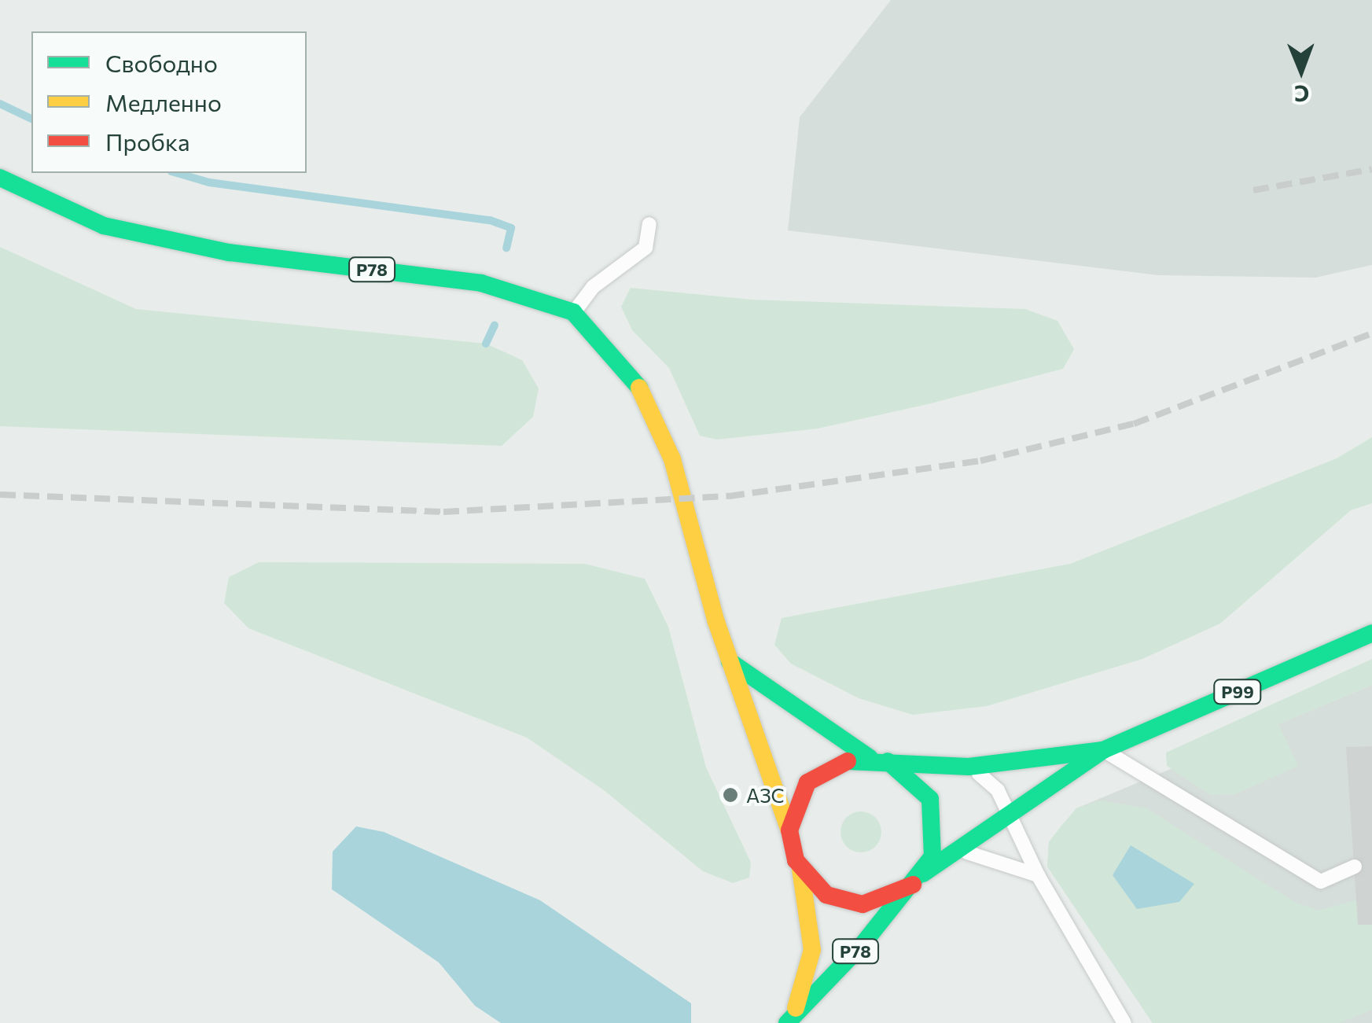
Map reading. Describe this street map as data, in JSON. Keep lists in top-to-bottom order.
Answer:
{
  "streets": {
    "main road": ["Р78", "Р99"]
  },
  "crossings": [
    ["Р78", "Р99"]
  ],
  "places": ["АЗС"],
  "legend": ["Свободно", "Медленно", "Пробка"],
  "north": "bottom"
}
